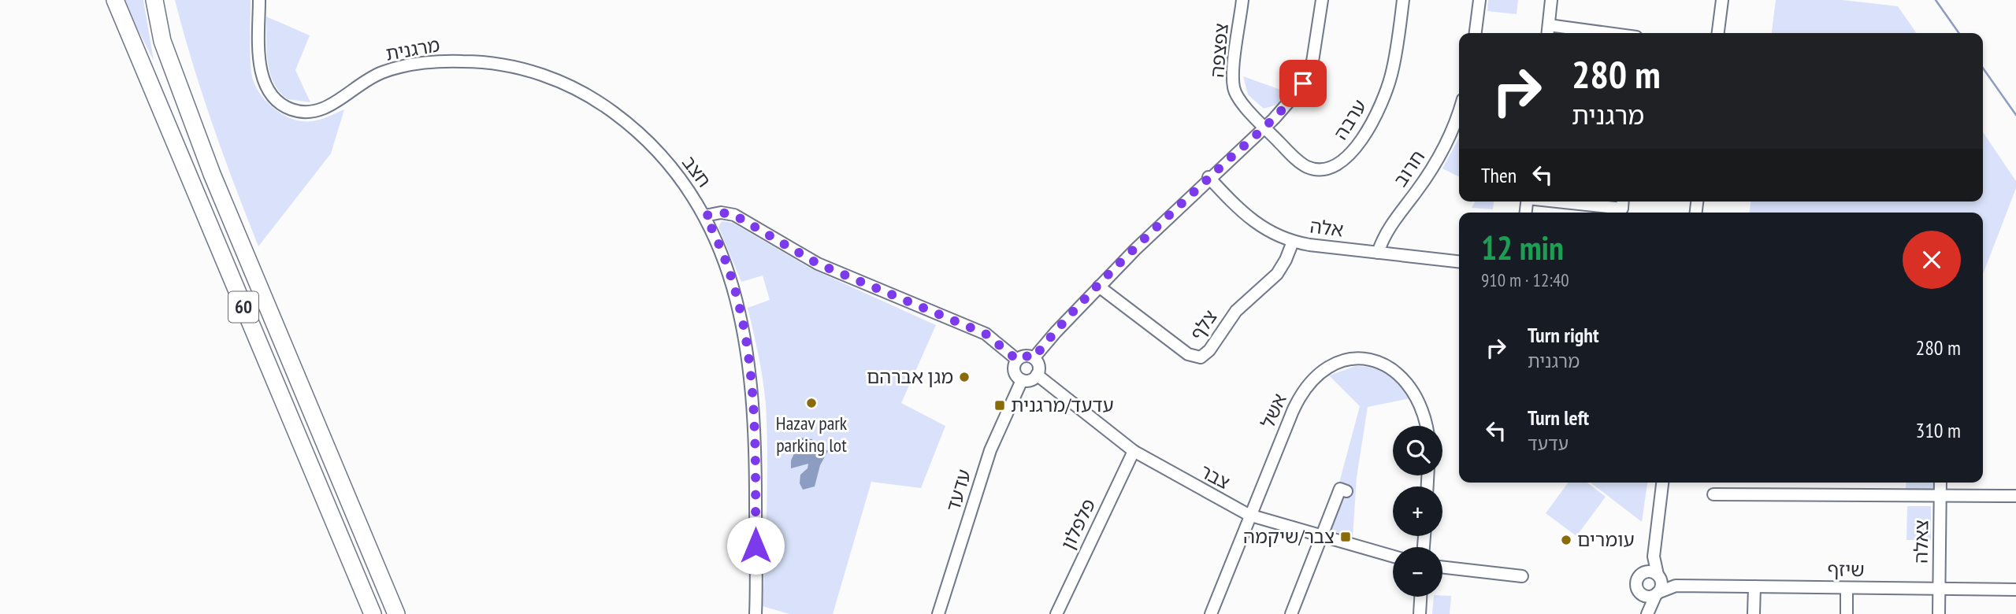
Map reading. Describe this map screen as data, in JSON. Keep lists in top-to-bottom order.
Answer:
{
  "streets": {
    "highway": ["60"],
    "street": [
      "מרגנית",
      "צפצפה",
      "ערבה",
      "חרוב",
      "חצב",
      "אלה",
      "צלף",
      "אשל",
      "צבר",
      "עדעד",
      "פלפלון",
      "צאלה",
      "שיזף"
    ]
  },
  "crossings": [
    ["מרגנית", "חצב"],
    ["צפצפה", "ערבה"],
    ["חרוב", "אלה"],
    ["אלה", "צלף"],
    ["אשל", "צבר"],
    ["צבר", "עדעד"],
    ["צבר", "פלפלון"],
    ["צאלה", "שיזף"]
  ],
  "places": {
    "other": ["מגן אברהם", "Hazav park parking lot", "עומרים"],
    "transit": ["עדעד/מרגנית", "צבר/שיקמה"]
  },
  "page": {
    "turn": ["280 m", "מרגנית"],
    "then": "Then",
    "heading": ["12 min", "910 m · 12:40"],
    "list": [
      {
        "name": "Turn right",
        "note": "מרגנית",
        "value": "280 m"
      },
      {
        "name": "Turn left",
        "note": "עדעד",
        "value": "310 m"
      }
    ],
    "map_buttons": ["+", "−"]
  }
}
